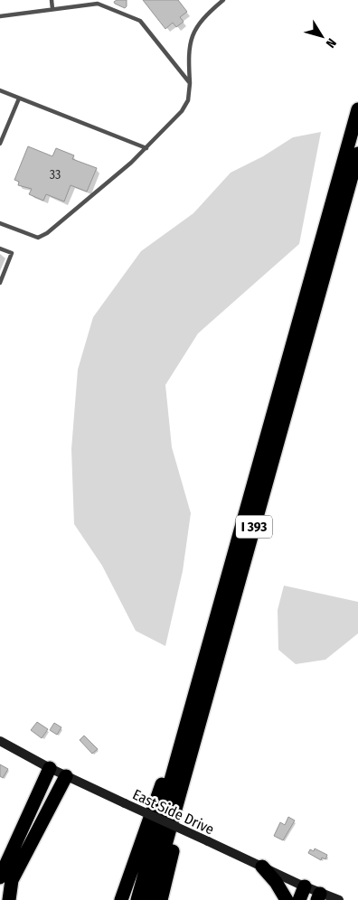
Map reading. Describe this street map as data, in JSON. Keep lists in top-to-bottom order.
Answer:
{
  "streets": {
    "highway": ["I 393"],
    "main road": ["East Side Drive"]
  },
  "house_numbers": ["33"],
  "north": "bottom right"
}
